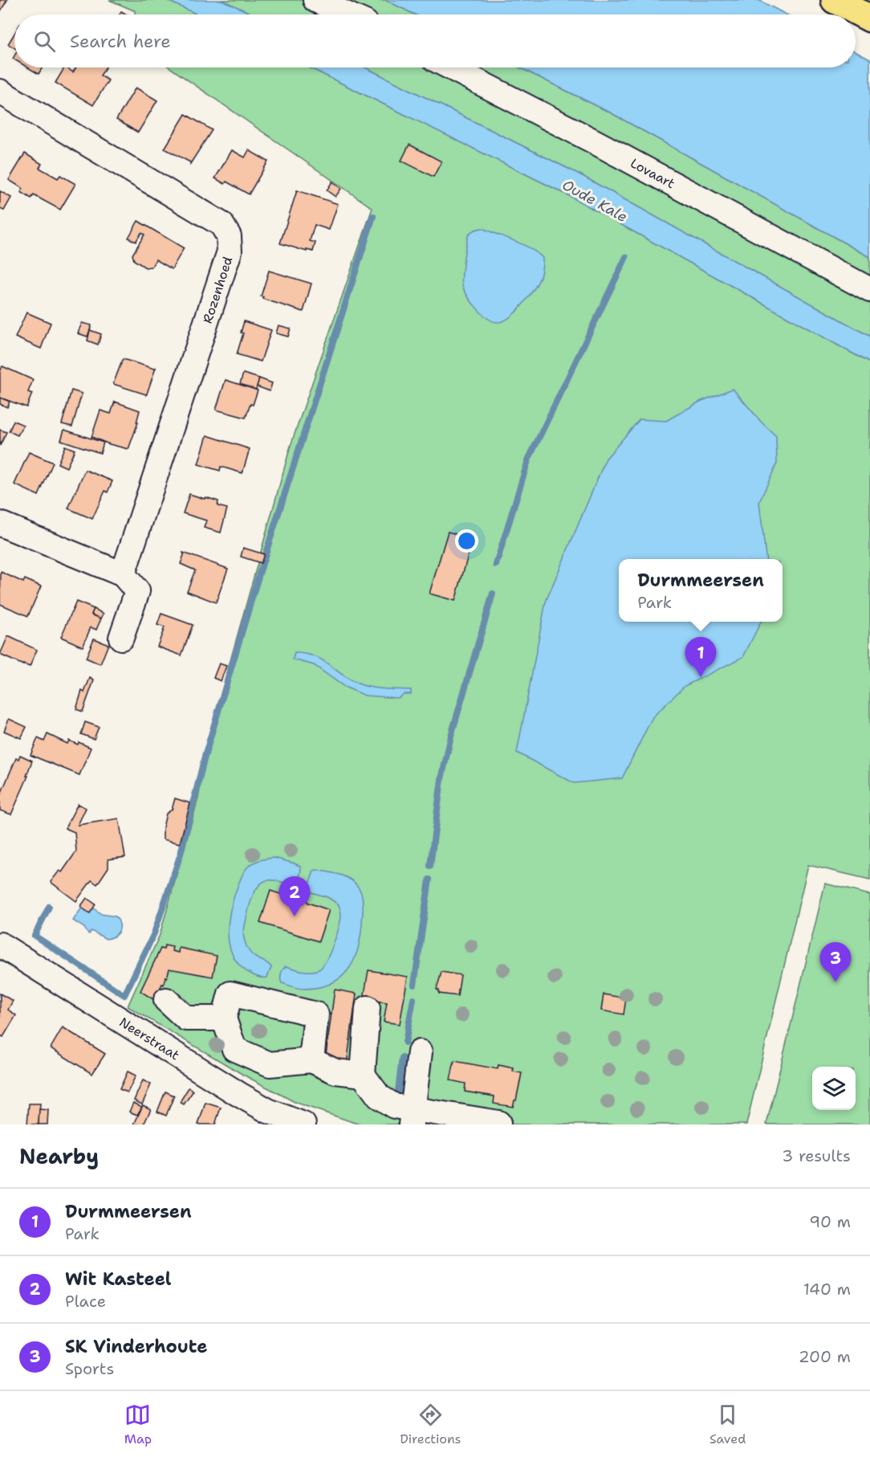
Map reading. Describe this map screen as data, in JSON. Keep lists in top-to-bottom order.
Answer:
{
  "streets": {
    "street": ["Lovaart", "Rozenhoed", "Neerstraat"]
  },
  "water": ["Oude Kale"],
  "page": {
    "search": "Search here",
    "popup": ["Durmmeersen", "Park"],
    "pins": ["1", "2", "3"],
    "heading": ["Nearby", "3 results"],
    "list": [
      {
        "mark": "1",
        "name": "Durmmeersen",
        "note": "Park",
        "value": "90 m"
      },
      {
        "mark": "2",
        "name": "Wit Kasteel",
        "note": "Place",
        "value": "140 m"
      },
      {
        "mark": "3",
        "name": "SK Vinderhoute",
        "note": "Sports",
        "value": "200 m"
      }
    ],
    "nav": ["Map", "Directions", "Saved"]
  }
}
